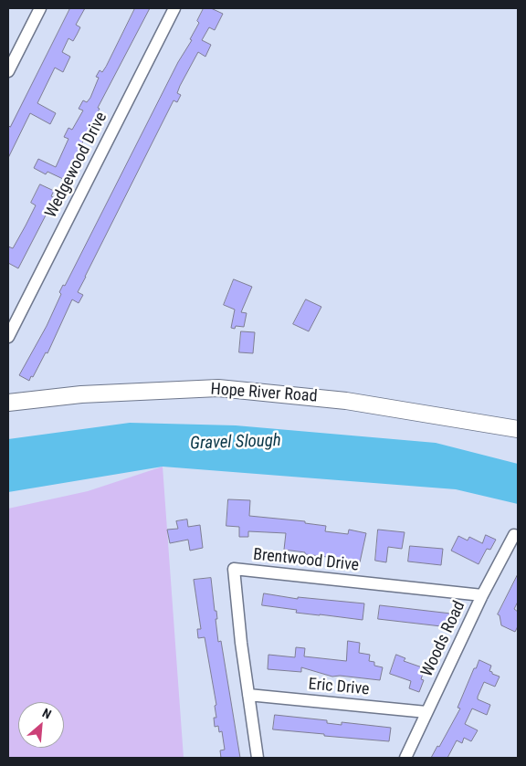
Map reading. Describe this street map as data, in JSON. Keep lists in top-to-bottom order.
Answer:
{
  "streets": {
    "street": [
      "Wedgewood Drive",
      "Hope River Road",
      "Brentwood Drive",
      "Woods Road",
      "Eric Drive"
    ]
  },
  "crossings": [
    ["Brentwood Drive", "Woods Road"],
    ["Brentwood Drive", "Eric Drive"],
    ["Woods Road", "Eric Drive"]
  ],
  "water": ["Gravel Slough"],
  "north": "top right"
}
